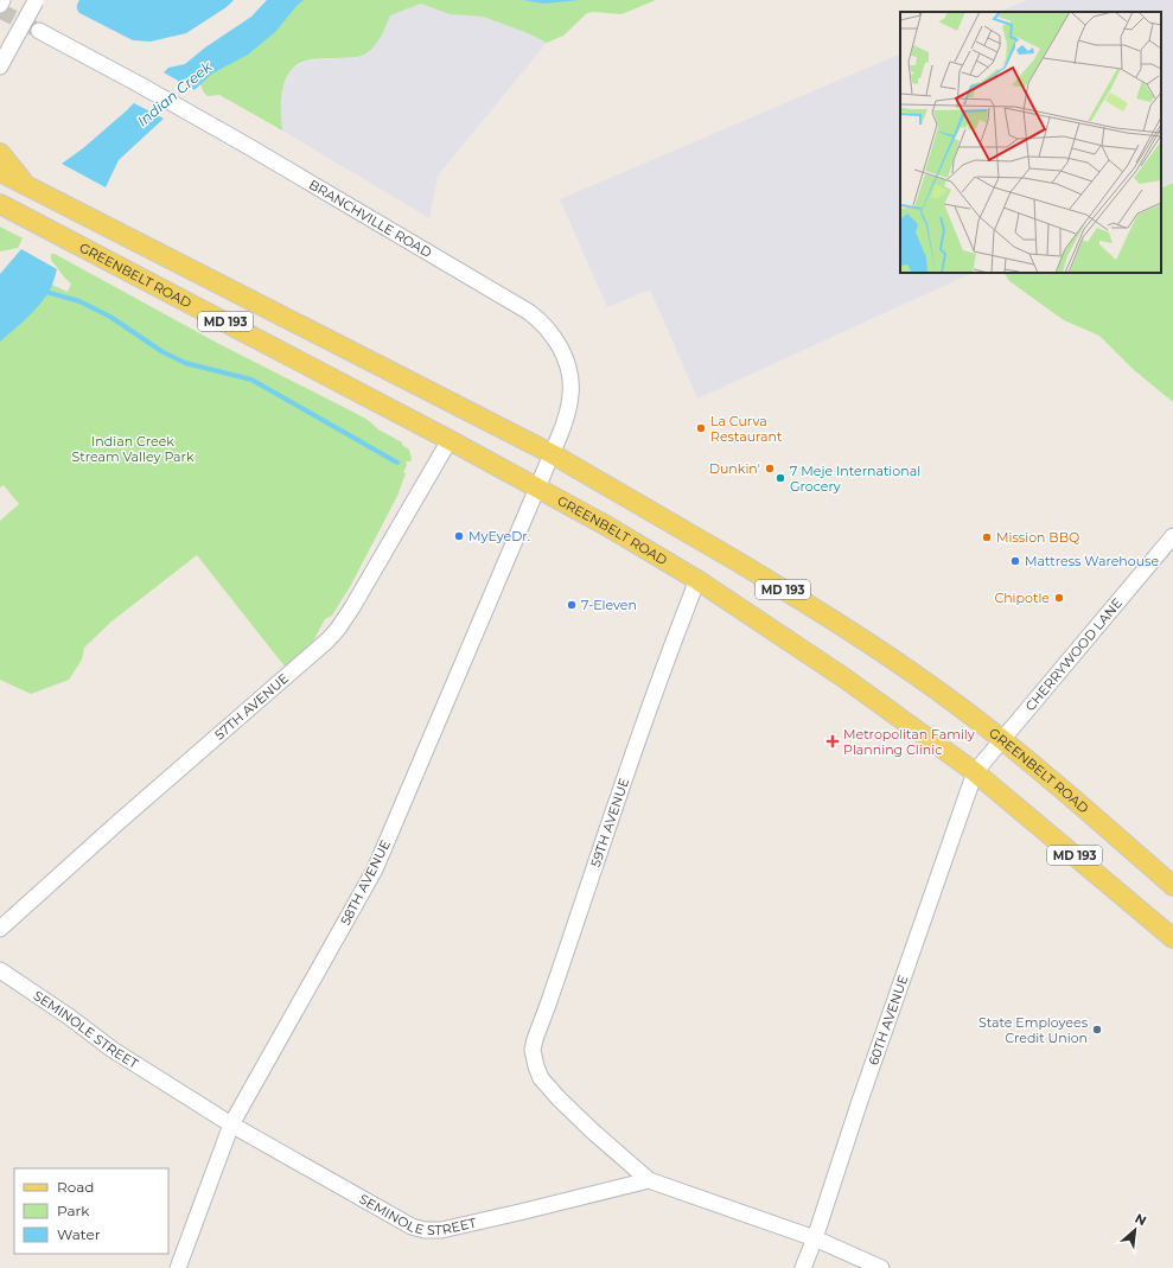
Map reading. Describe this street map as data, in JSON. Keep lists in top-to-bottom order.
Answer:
{
  "streets": {
    "main road": ["GREENBELT ROAD", "MD 193"],
    "street": [
      "BRANCHVILLE ROAD",
      "CHERRYWOOD LANE",
      "57TH AVENUE",
      "59TH AVENUE",
      "58TH AVENUE",
      "60TH AVENUE",
      "SEMINOLE STREET"
    ]
  },
  "crossings": [
    ["BRANCHVILLE ROAD", "GREENBELT ROAD"],
    ["BRANCHVILLE ROAD", "58TH AVENUE"],
    ["GREENBELT ROAD", "CHERRYWOOD LANE"],
    ["GREENBELT ROAD", "57TH AVENUE"],
    ["GREENBELT ROAD", "59TH AVENUE"],
    ["GREENBELT ROAD", "58TH AVENUE"],
    ["GREENBELT ROAD", "60TH AVENUE"],
    ["CHERRYWOOD LANE", "60TH AVENUE"],
    ["59TH AVENUE", "SEMINOLE STREET"],
    ["58TH AVENUE", "SEMINOLE STREET"]
  ],
  "water": ["Indian Creek"],
  "parks": ["Indian Creek Stream Valley Park"],
  "places": {
    "other": [
      "La Curva Restaurant",
      "Dunkin'",
      "7 Meje International Grocery",
      "MyEyeDr.",
      "Mission BBQ",
      "Mattress Warehouse",
      "Chipotle",
      "7-Eleven",
      "State Employees Credit Union"
    ],
    "health": ["Metropolitan Family Planning Clinic"]
  },
  "legend": ["Road", "Park", "Water"],
  "north": "top right"
}
